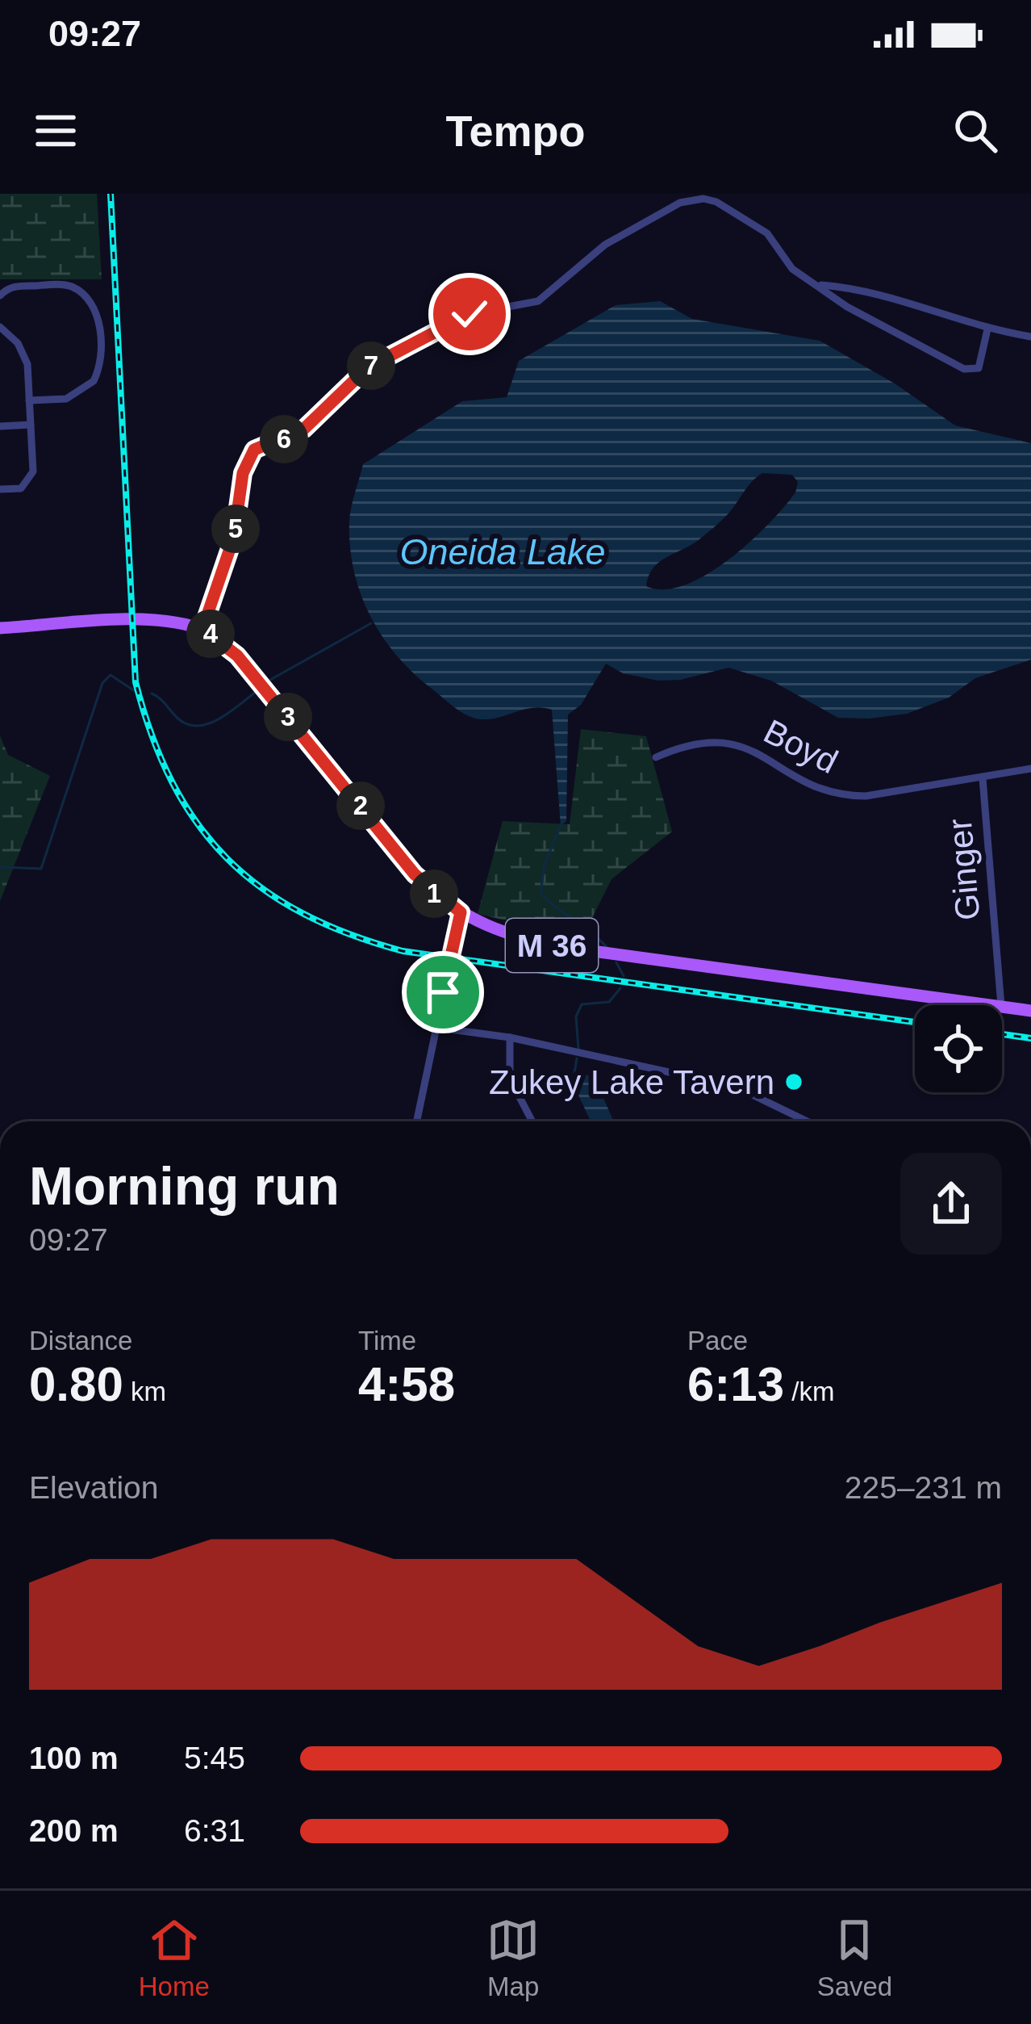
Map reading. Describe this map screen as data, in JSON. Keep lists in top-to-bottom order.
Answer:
{
  "streets": {
    "main road": ["M 36"],
    "street": ["Boyd", "Ginger"]
  },
  "crossings": [
    ["Boyd", "Ginger"]
  ],
  "water": ["Oneida Lake"],
  "places": ["Zukey Lake Tavern"],
  "page": {
    "status": "09:27",
    "header": "Tempo",
    "pins": [
      "7",
      "6",
      "5",
      "4",
      "3",
      "2",
      "1"
    ],
    "heading": ["Morning run", "09:27"],
    "stats": [
      ["Distance", "0.80 km"],
      ["Time", "4:58"],
      ["Pace", "6:13 /km"]
    ],
    "chart": ["Elevation", "225–231 m"],
    "list": [
      {
        "name": "100 m",
        "note": "5:45"
      },
      {
        "name": "200 m",
        "note": "6:31"
      }
    ],
    "tabs": ["Home", "Map", "Saved"]
  }
}
